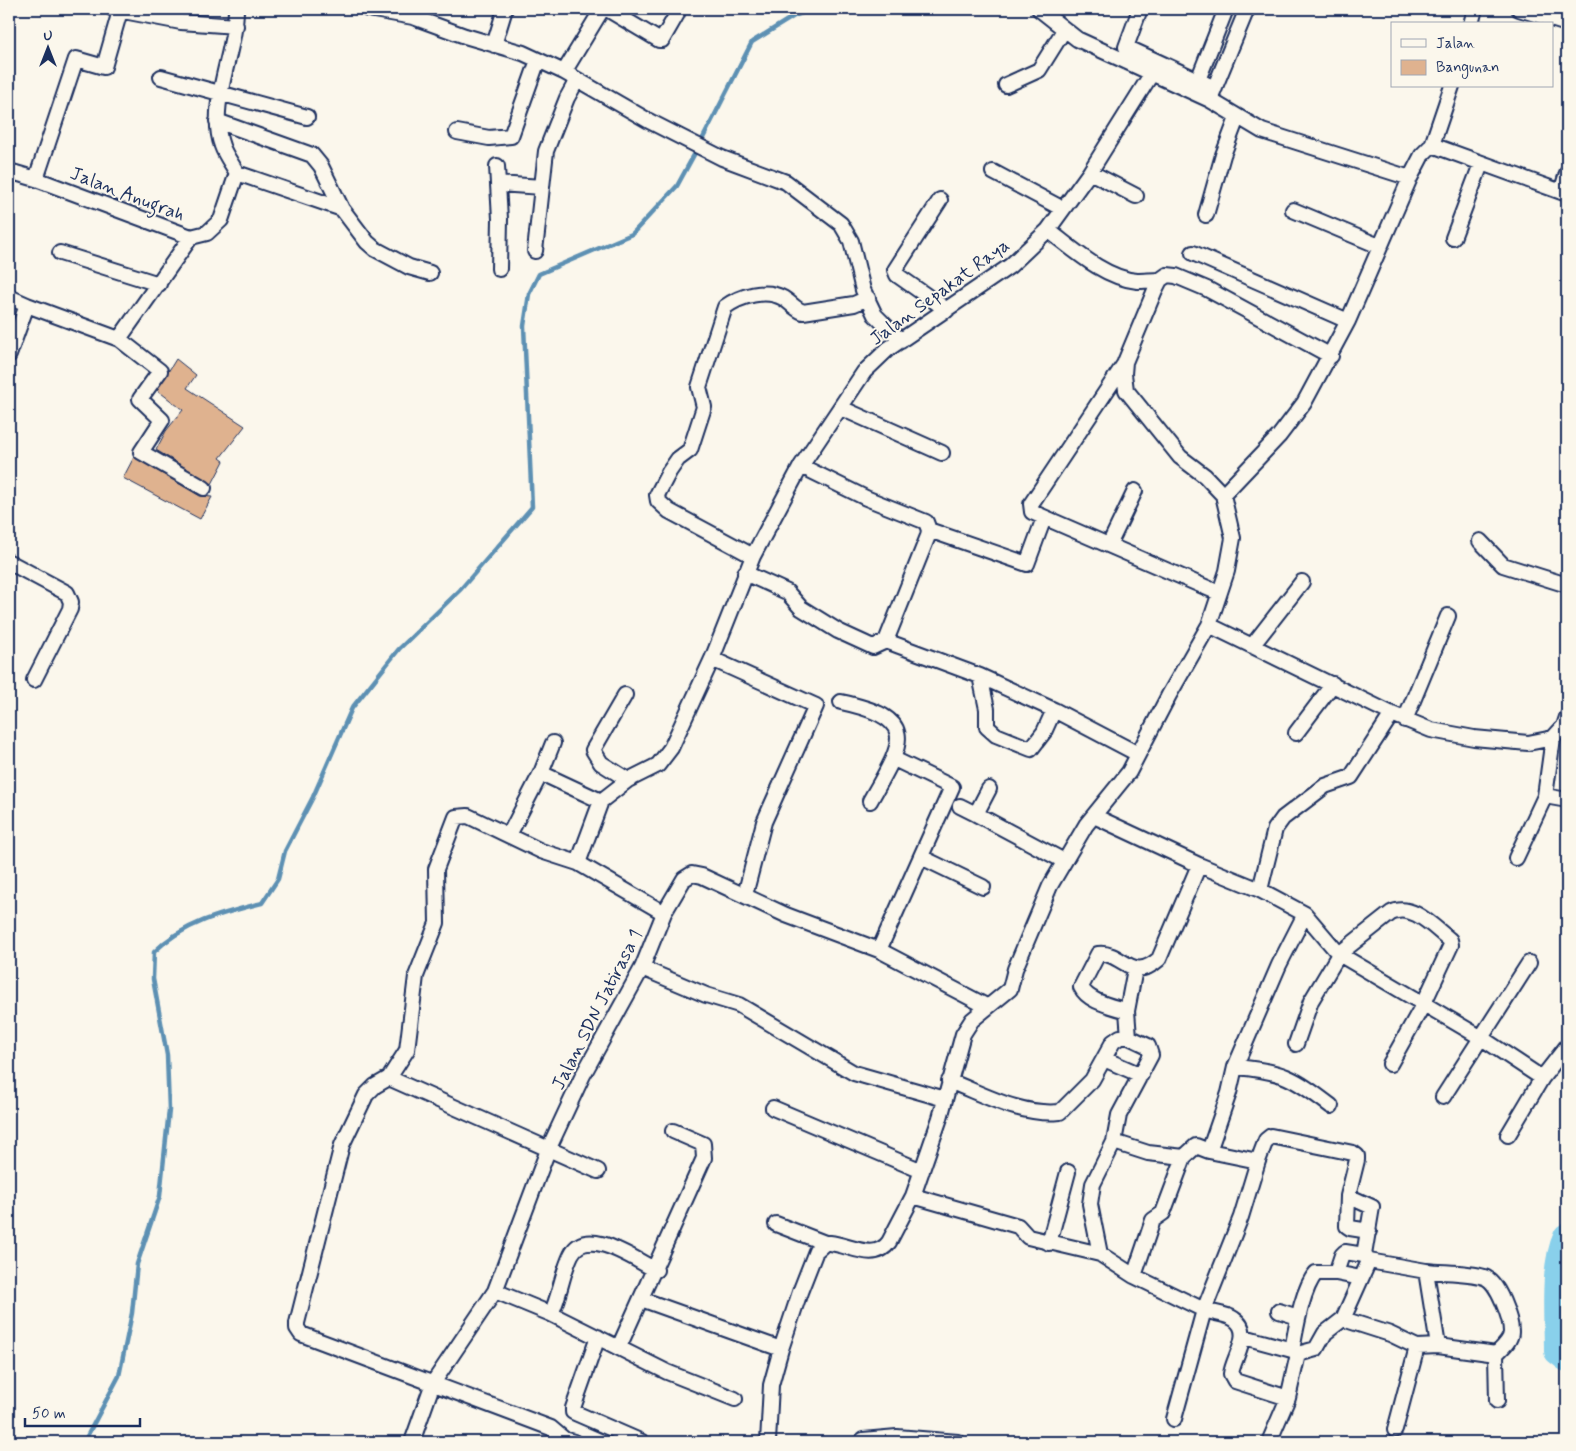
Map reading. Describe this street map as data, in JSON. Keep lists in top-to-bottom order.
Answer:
{
  "streets": {
    "street": ["Jalan Anugrah", "Jalan Sepakat Raya", "Jalan SDN Jatirasa 1"]
  },
  "legend": ["Jalan", "Bangunan"],
  "scale_bar": "50 m",
  "north": "top"
}
